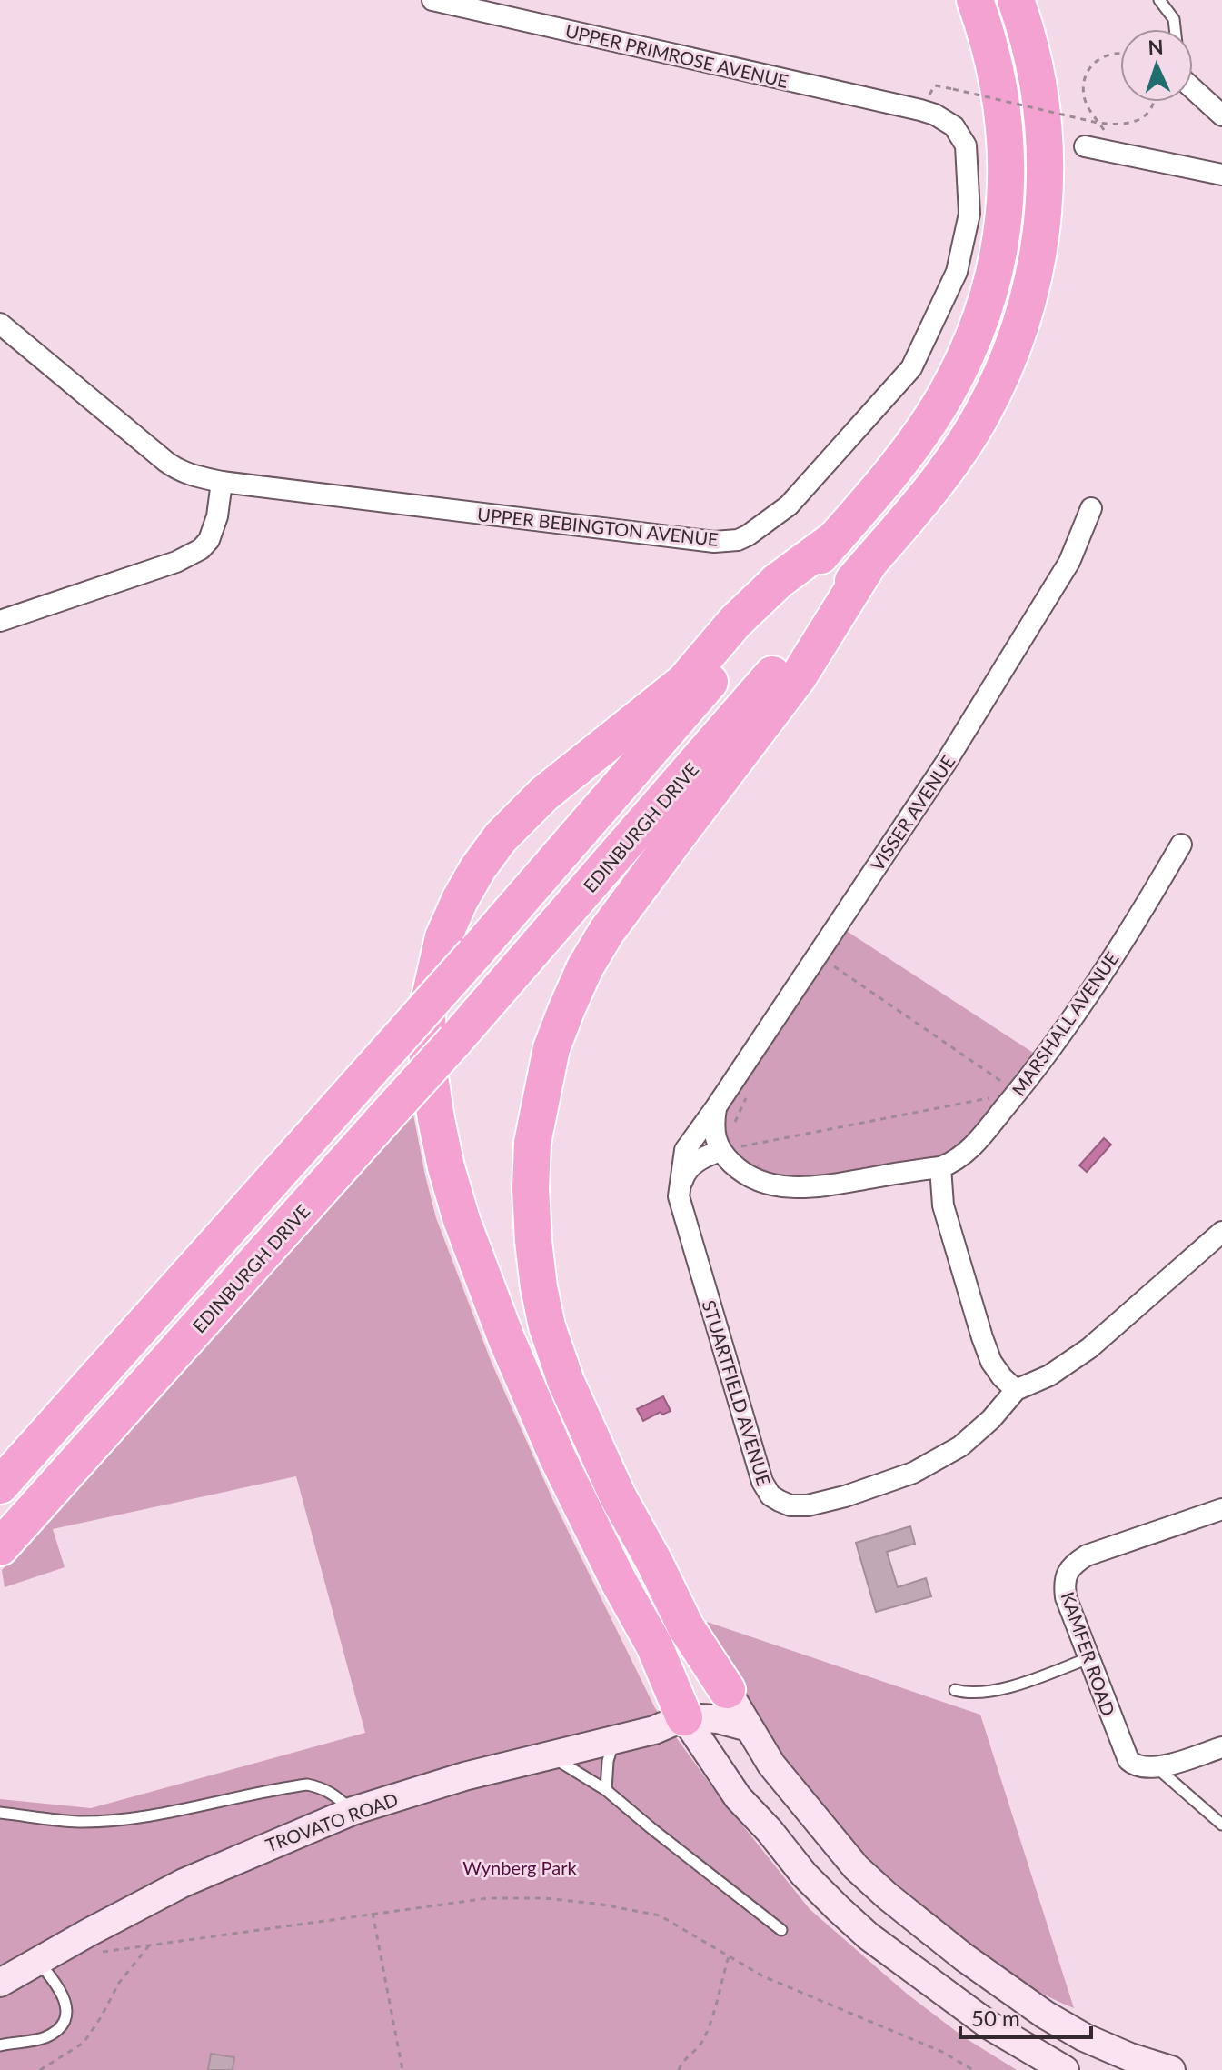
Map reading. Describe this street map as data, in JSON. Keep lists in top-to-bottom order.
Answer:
{
  "streets": {
    "highway": ["EDINBURGH DRIVE"],
    "main road": ["TROVATO ROAD"],
    "street": [
      "UPPER PRIMROSE AVENUE",
      "UPPER BEBINGTON AVENUE",
      "VISSER AVENUE",
      "MARSHALL AVENUE",
      "STUARTFIELD AVENUE",
      "KAMFER ROAD"
    ]
  },
  "crossings": [
    ["UPPER PRIMROSE AVENUE", "UPPER BEBINGTON AVENUE"],
    ["VISSER AVENUE", "STUARTFIELD AVENUE"]
  ],
  "parks": ["Wynberg Park"],
  "scale_bar": "50 m",
  "north": "top"
}
